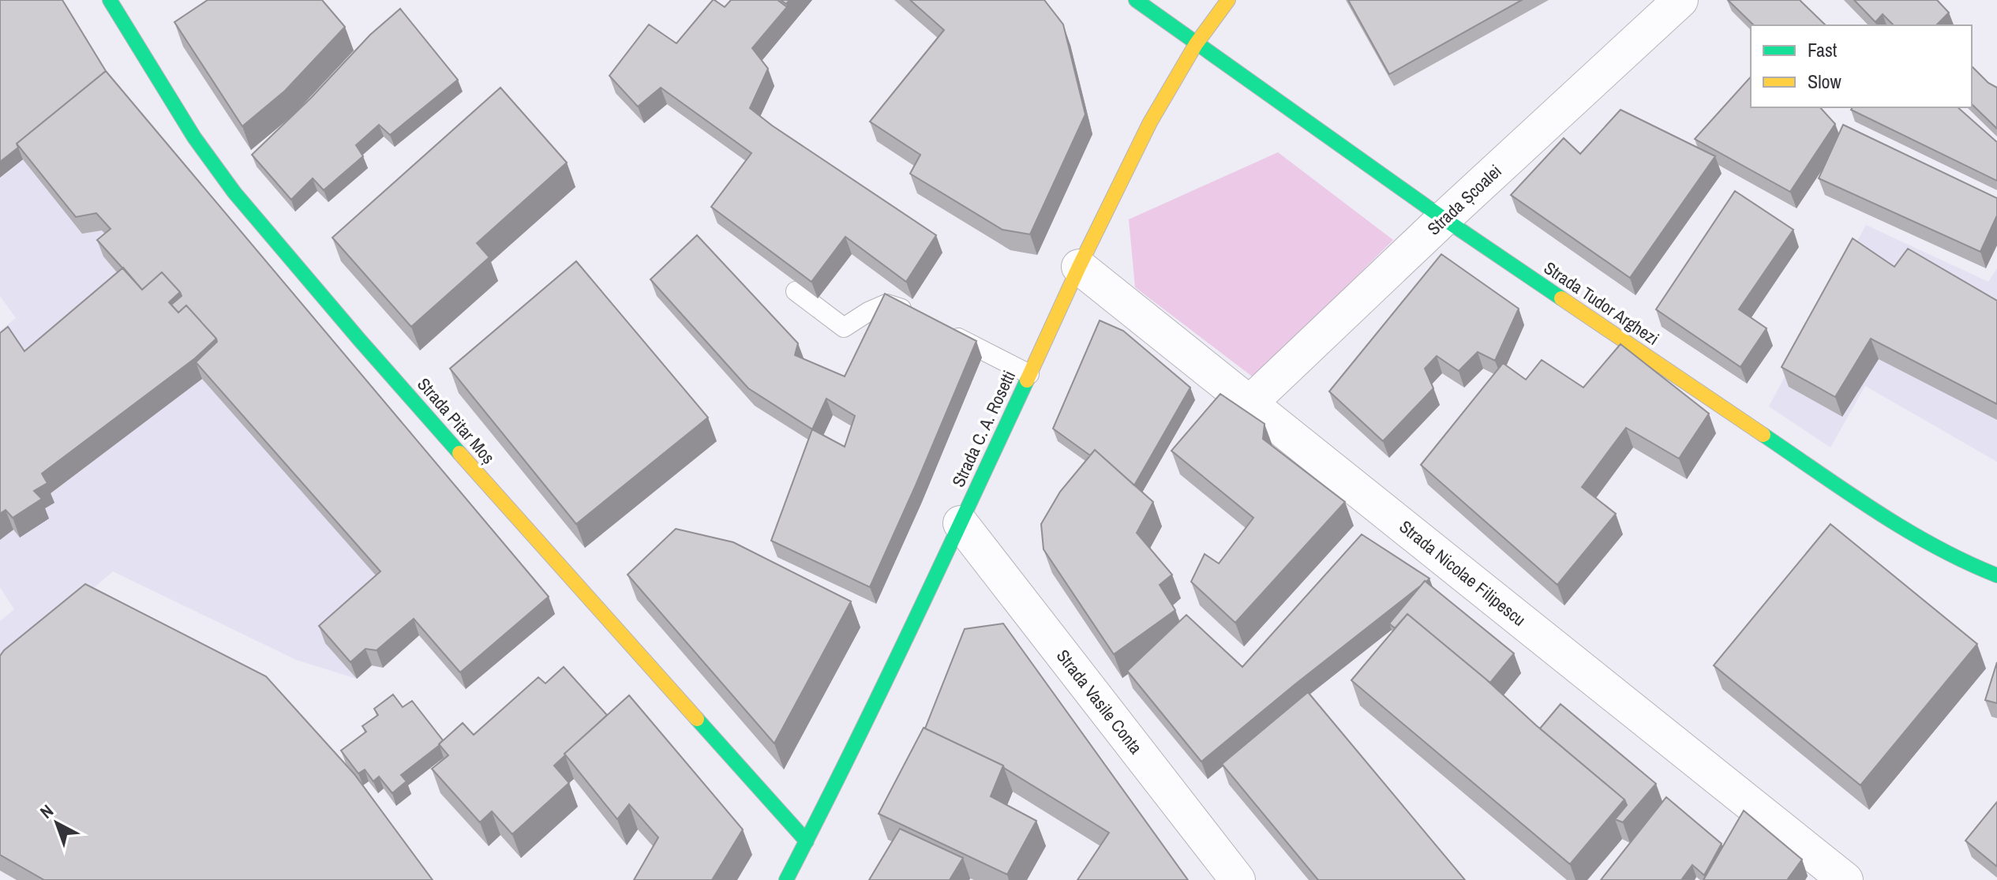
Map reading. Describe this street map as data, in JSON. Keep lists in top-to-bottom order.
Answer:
{
  "streets": {
    "street": [
      "Strada Școalei",
      "Strada Tudor Arghezi",
      "Strada Pitar Moș",
      "Strada C. A. Rosetti",
      "Strada Nicolae Filipescu",
      "Strada Vasile Conta"
    ]
  },
  "crossings": [
    ["Strada Școalei", "Strada Tudor Arghezi"],
    ["Strada Școalei", "Strada Nicolae Filipescu"],
    ["Strada Tudor Arghezi", "Strada C. A. Rosetti"],
    ["Strada Pitar Moș", "Strada C. A. Rosetti"],
    ["Strada C. A. Rosetti", "Strada Nicolae Filipescu"],
    ["Strada C. A. Rosetti", "Strada Vasile Conta"]
  ],
  "legend": ["Fast", "Slow"],
  "north": "top left"
}
